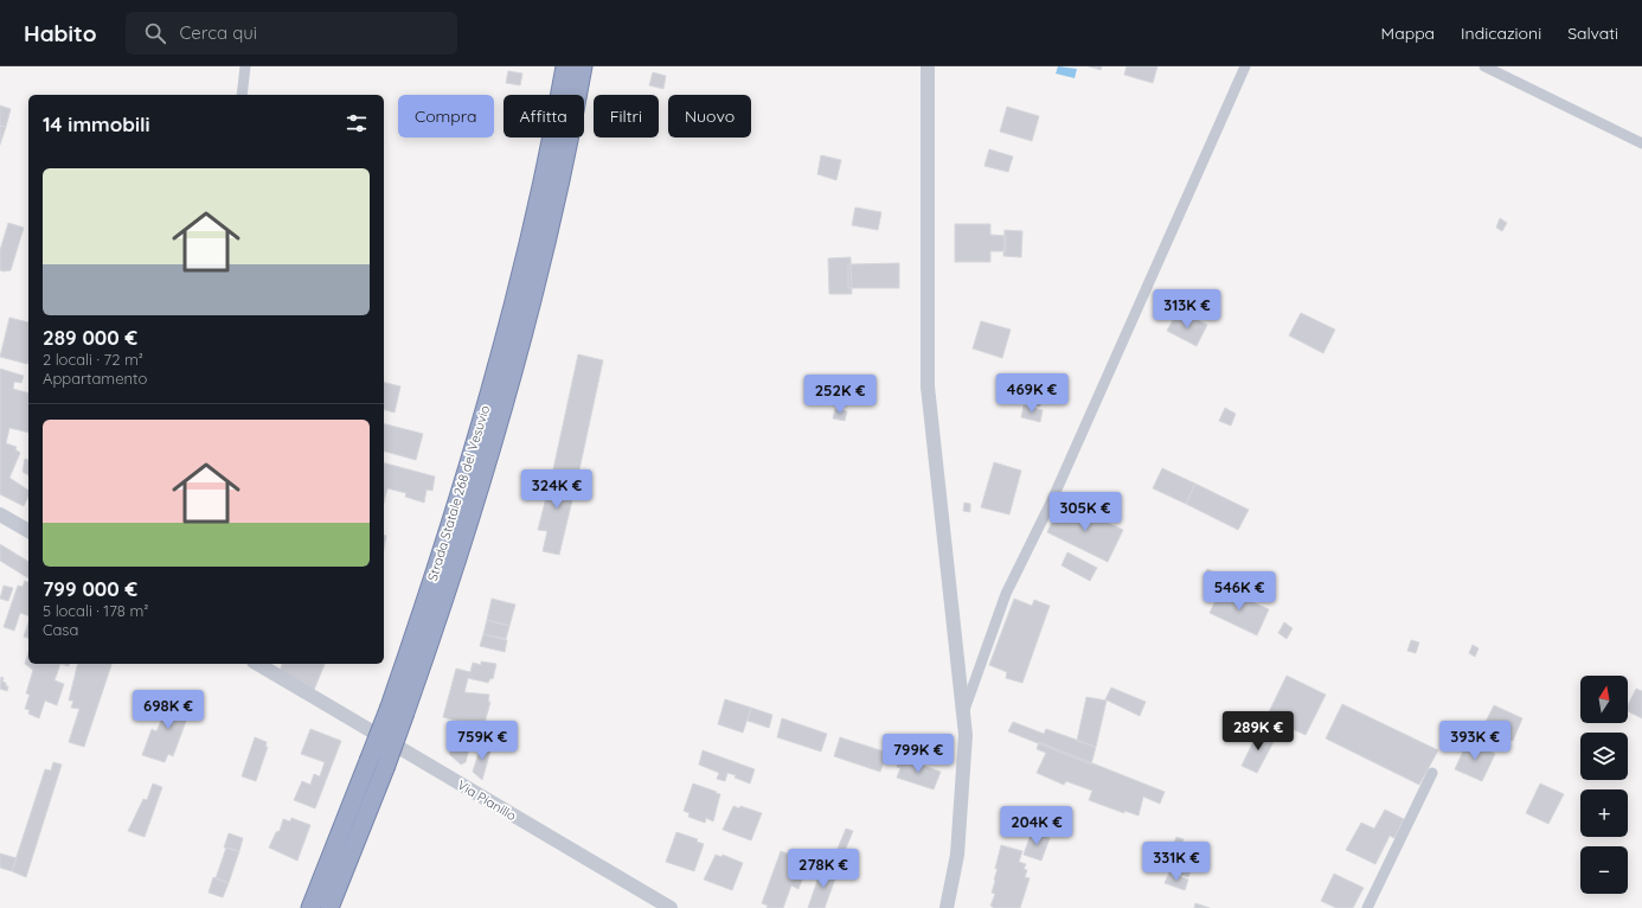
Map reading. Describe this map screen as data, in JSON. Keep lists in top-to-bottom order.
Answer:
{
  "streets": {
    "highway": ["Strada Statale 268 del Vesuvio"],
    "street": ["Via Pianillo"]
  },
  "north": "top",
  "page": {
    "header": "Habito",
    "search": "Cerca qui",
    "nav": ["Mappa", "Indicazioni", "Salvati"],
    "chip": [
      "Compra",
      "Affitta",
      "Filtri",
      "Nuovo"
    ],
    "heading": "14 immobili",
    "list": [
      {
        "name": "289 000 €",
        "note": "2 locali · 72 m² · Appartamento"
      },
      {
        "name": "799 000 €",
        "note": "5 locali · 178 m² · Casa"
      }
    ],
    "price": [
      "313K €",
      "469K €",
      "252K €",
      "324K €",
      "305K €",
      "546K €",
      "698K €",
      "289K €",
      "759K €",
      "393K €",
      "799K €",
      "204K €",
      "331K €",
      "278K €"
    ],
    "map_buttons": ["+", "−"]
  }
}
